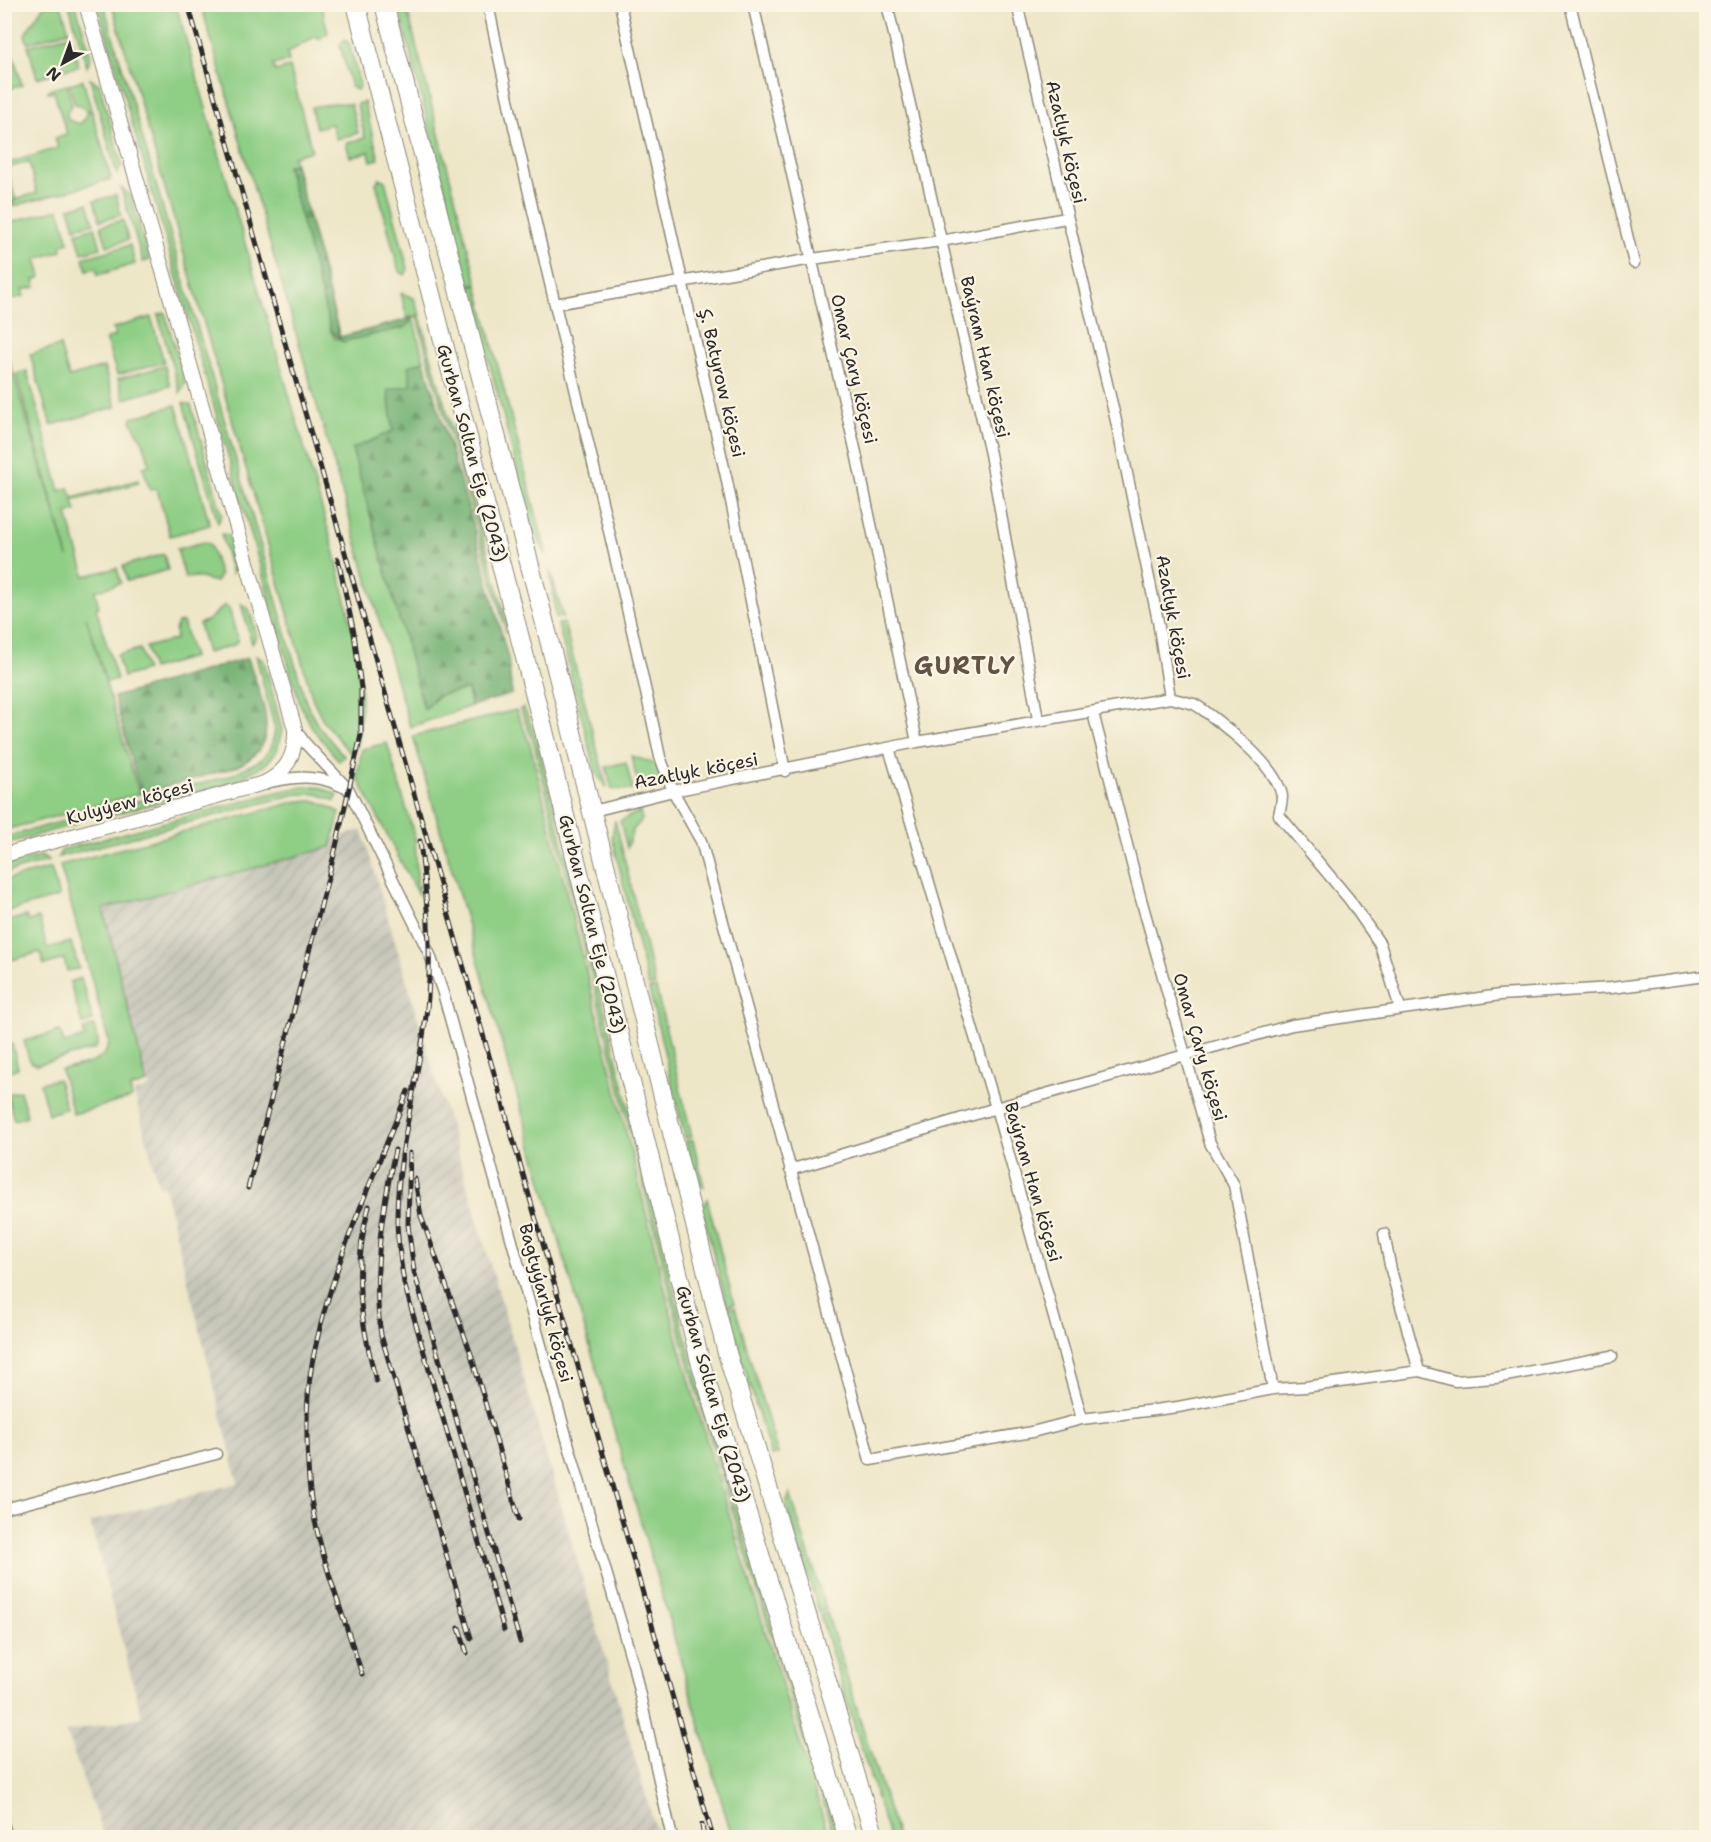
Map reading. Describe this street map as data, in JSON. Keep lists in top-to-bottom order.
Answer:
{
  "streets": {
    "highway": ["Gurban Soltan Eje (2043)"],
    "street": [
      "Azatlyk köçesi",
      "Baýram Han köçesi",
      "Omar Çary köçesi",
      "Ş. Batyrow köçesi",
      "Kulyýew köçesi",
      "Bagtyýarlyk köçesi"
    ]
  },
  "crossings": [
    ["Azatlyk köçesi", "Baýram Han köçesi"],
    ["Azatlyk köçesi", "Omar Çary köçesi"],
    ["Azatlyk köçesi", "Ş. Batyrow köçesi"],
    ["Azatlyk köçesi", "Gurban Soltan Eje (2043)"]
  ],
  "districts": ["GURTLY"],
  "north": "bottom left"
}
